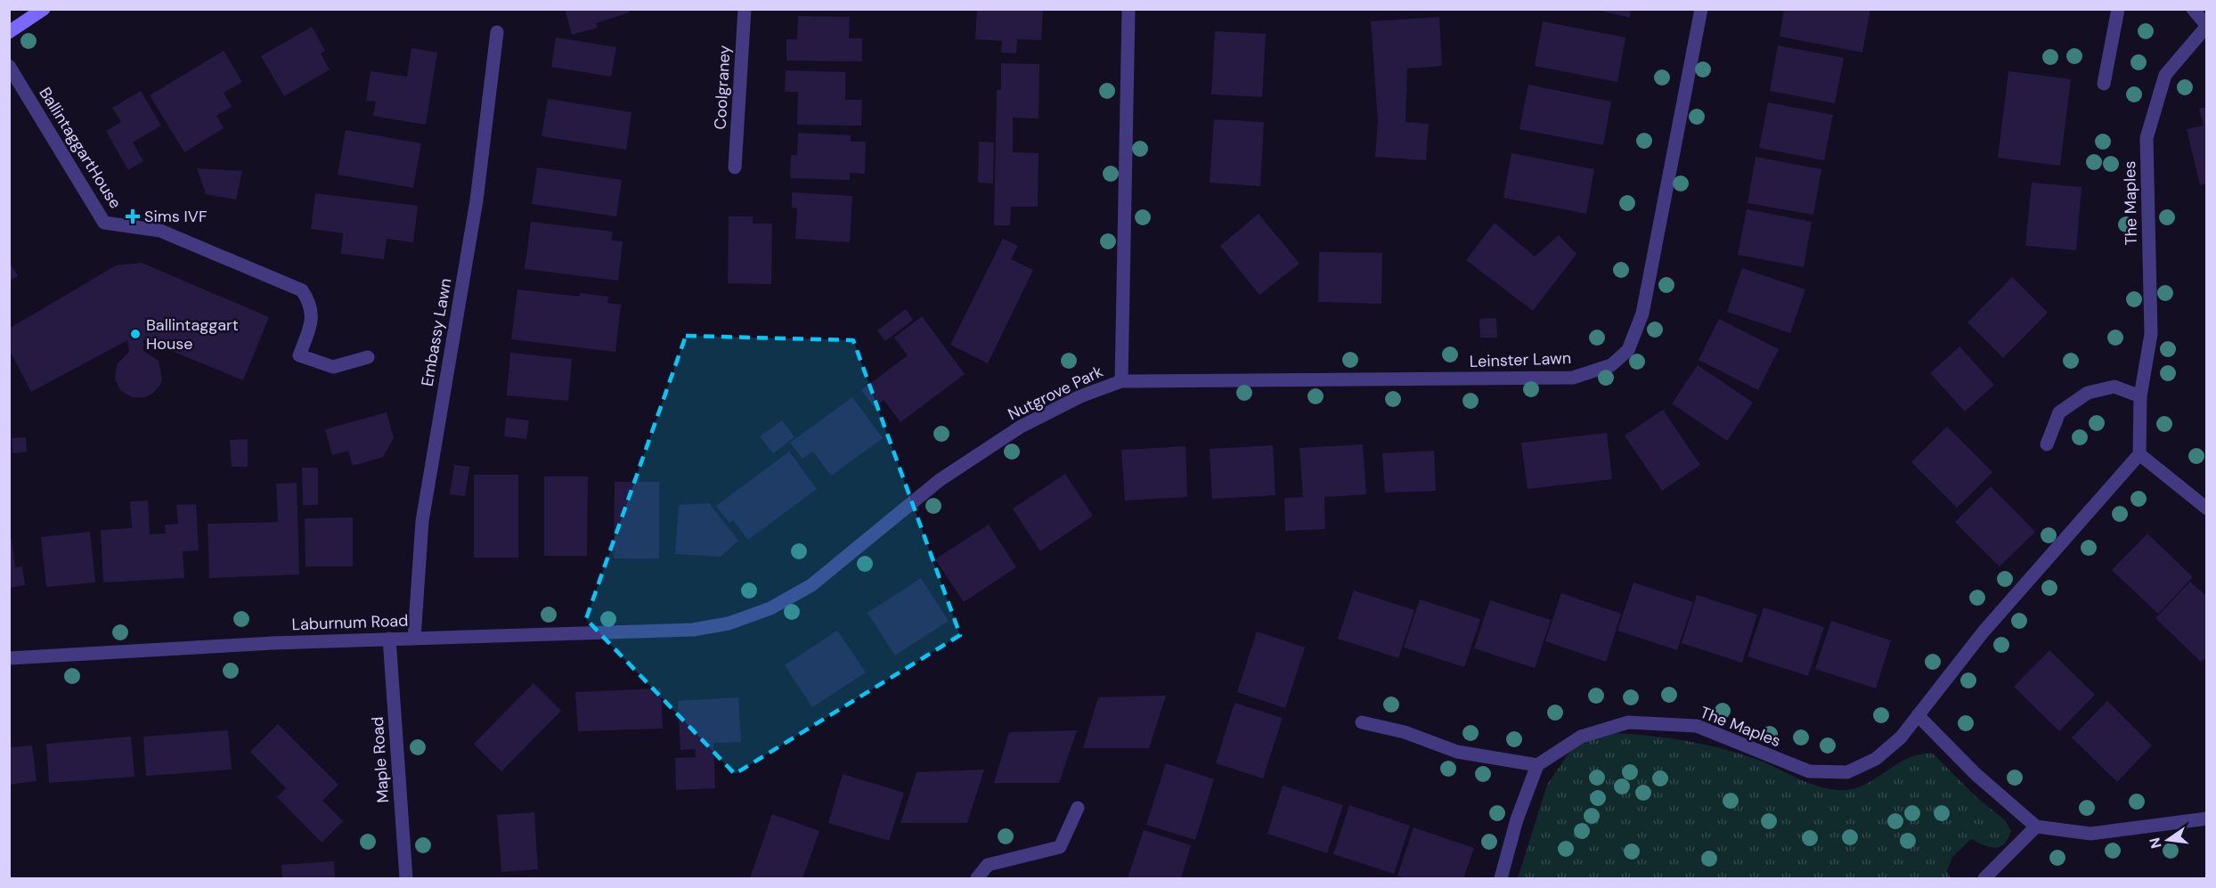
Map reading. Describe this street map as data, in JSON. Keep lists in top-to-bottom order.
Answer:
{
  "streets": {
    "street": [
      "Coolgraney",
      "BallintaggartHouse",
      "The Maples",
      "Embassy Lawn",
      "Leinster Lawn",
      "Nutgrove Park",
      "Laburnum Road",
      "Maple Road"
    ]
  },
  "crossings": [
    ["Embassy Lawn", "Laburnum Road"],
    ["Leinster Lawn", "Nutgrove Park"],
    ["Nutgrove Park", "Laburnum Road"],
    ["Laburnum Road", "Maple Road"]
  ],
  "places": {
    "health": ["Sims IVF"],
    "other": ["Ballintaggart House"]
  },
  "north": "left"
}
